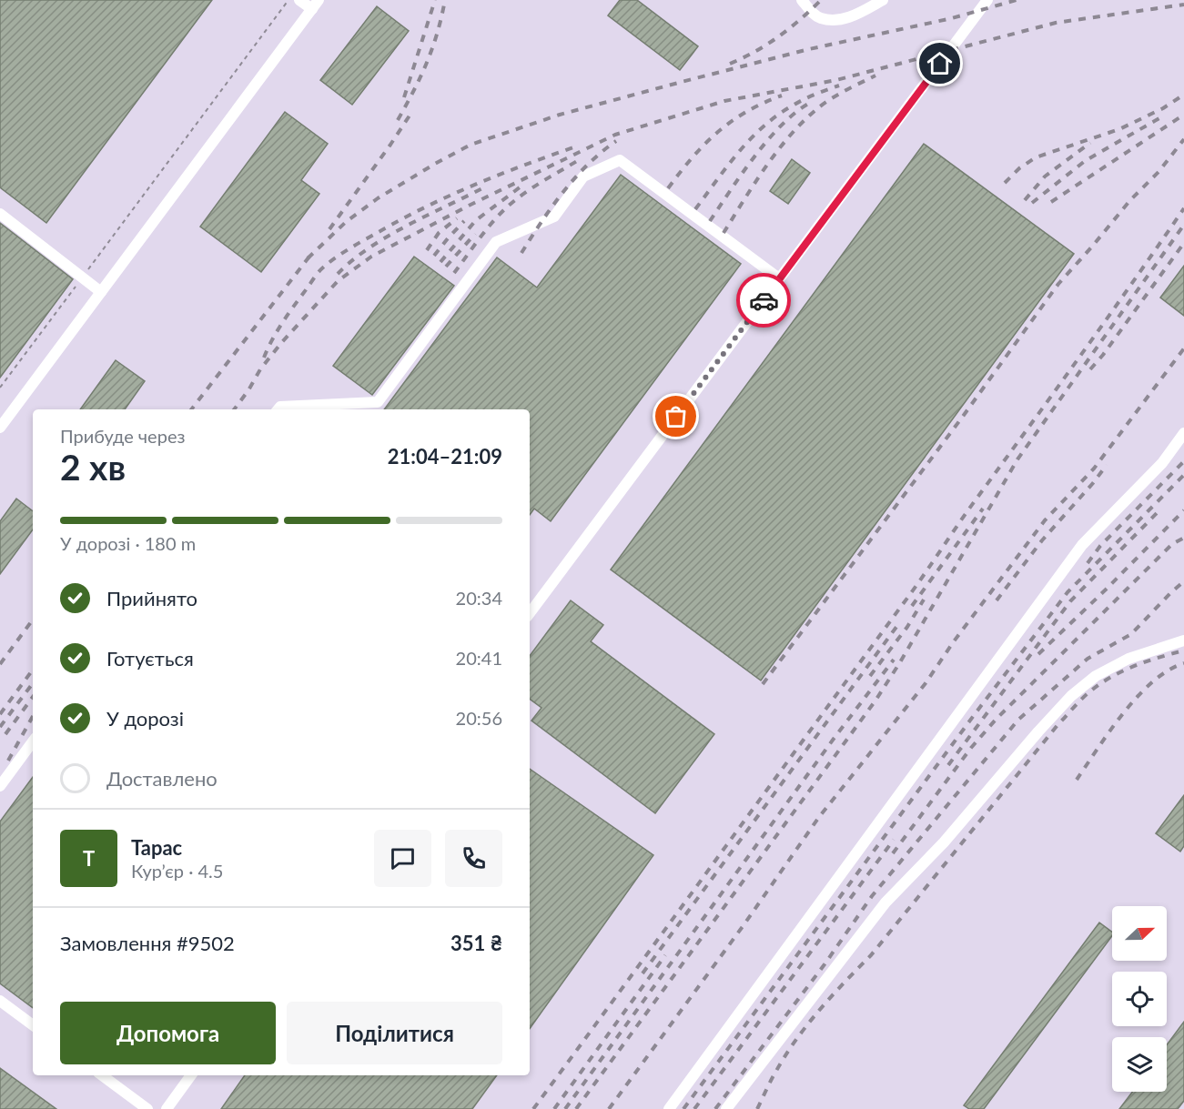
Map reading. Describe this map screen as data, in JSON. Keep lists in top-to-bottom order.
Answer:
{
  "north": "right",
  "page": {
    "heading": ["2 хв", "Прибуде через", "21:04–21:09"],
    "panel": [
      "Тарас",
      "Кур’єр · 4.5",
      "Замовлення #9502",
      "351 ₴"
    ],
    "bar": "У дорозі · 180 m",
    "list": [
      ["Прийнято", "20:34"],
      ["Готується", "20:41"],
      ["У дорозі", "20:56"],
      "Доставлено"
    ],
    "round": "Т",
    "buttons": ["Допомога", "Поділитися"]
  }
}
